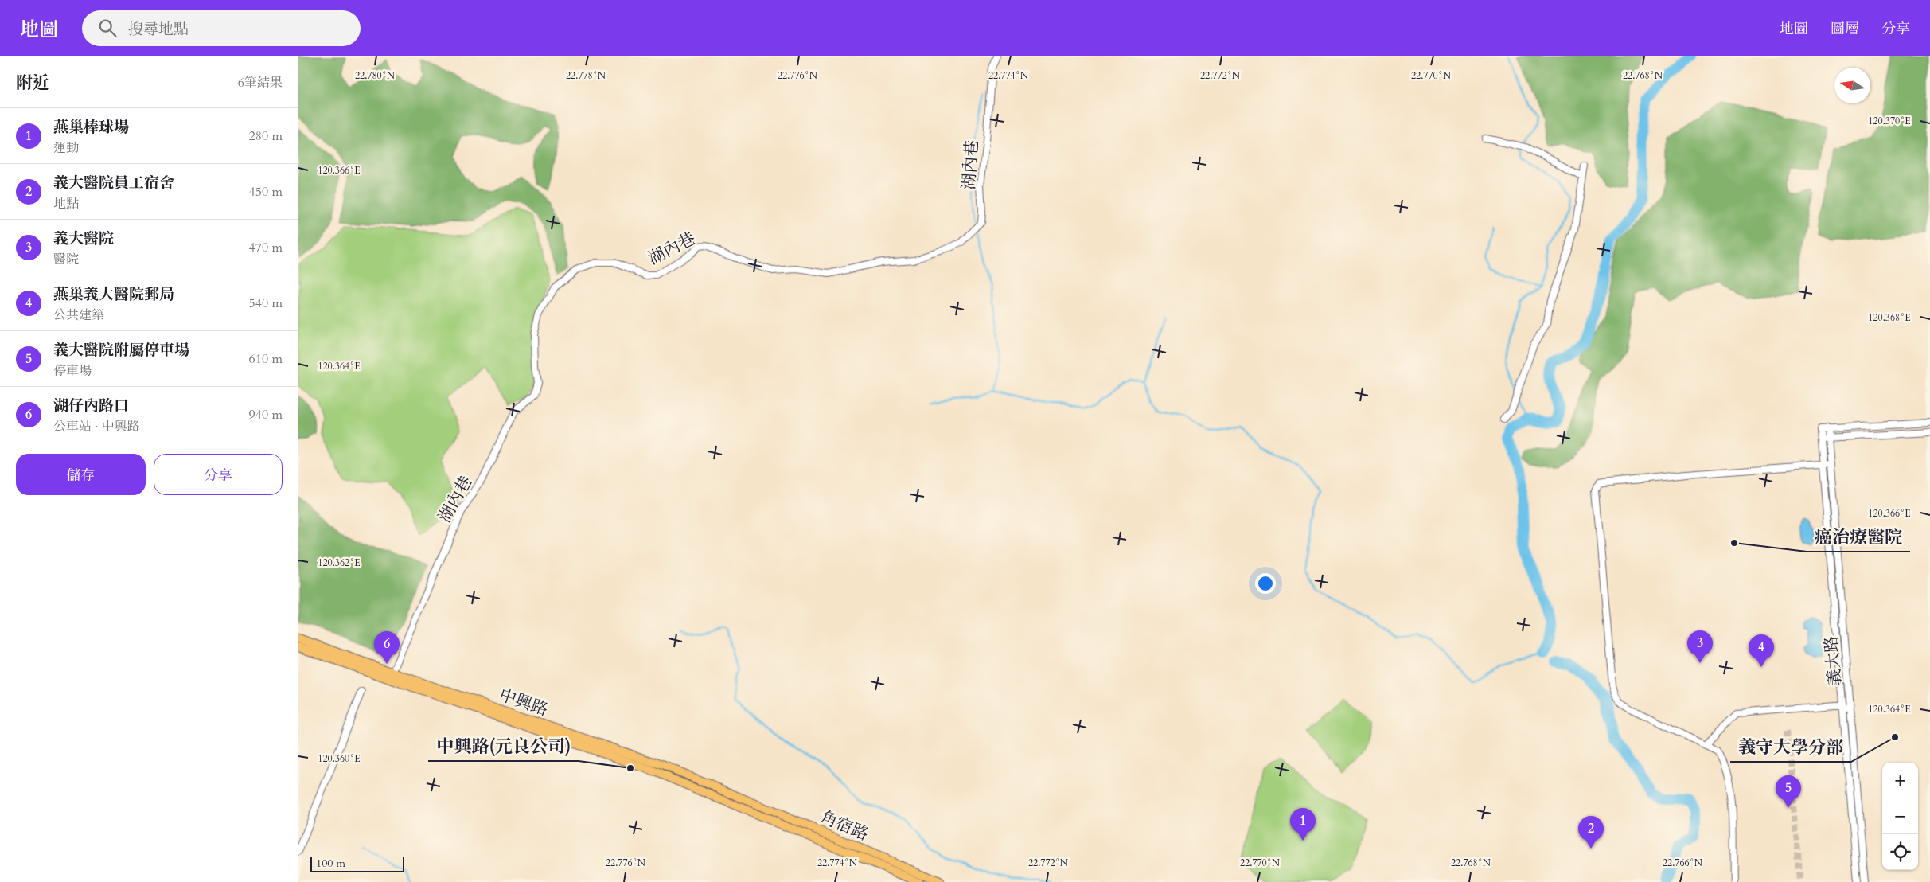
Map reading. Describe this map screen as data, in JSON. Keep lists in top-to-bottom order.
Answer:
{
  "streets": {
    "main road": ["中興路", "角宿路"],
    "street": ["湖內巷", "義大路"]
  },
  "crossings": [
    ["湖內巷", "中興路"],
    ["中興路", "角宿路"]
  ],
  "places": ["癌治療醫院", "義守大學分部", "中興路(元良公司)"],
  "scale_bar": "100 m",
  "north": "left",
  "page": {
    "header": "地圖",
    "search": "搜尋地點",
    "nav": ["地圖", "圖層", "分享"],
    "heading": ["附近", "6筆結果"],
    "list": [
      {
        "mark": "1",
        "name": "燕巢棒球場",
        "note": "運動",
        "value": "280 m"
      },
      {
        "mark": "2",
        "name": "義大醫院員工宿舍",
        "note": "地點",
        "value": "450 m"
      },
      {
        "mark": "3",
        "name": "義大醫院",
        "note": "醫院",
        "value": "470 m"
      },
      {
        "mark": "4",
        "name": "燕巢義大醫院郵局",
        "note": "公共建築",
        "value": "540 m"
      },
      {
        "mark": "5",
        "name": "義大醫院附屬停車場",
        "note": "停車場",
        "value": "610 m"
      },
      {
        "mark": "6",
        "name": "湖仔內路口",
        "note": "公車站 · 中興路",
        "value": "940 m"
      }
    ],
    "buttons": ["儲存", "分享"],
    "pins": [
      "3",
      "6",
      "4",
      "5",
      "1",
      "2"
    ],
    "map_buttons": ["+", "−"],
    "scale": "100 m"
  },
  "coordinates": [
    "22.780°N",
    "22.778°N",
    "22.776°N",
    "22.774°N",
    "22.772°N",
    "22.770°N",
    "22.768°N",
    "120.370°E",
    "120.366°E",
    "120.368°E",
    "120.364°E",
    "120.362°E",
    "120.360°E",
    "22.766°N"
  ]
}
